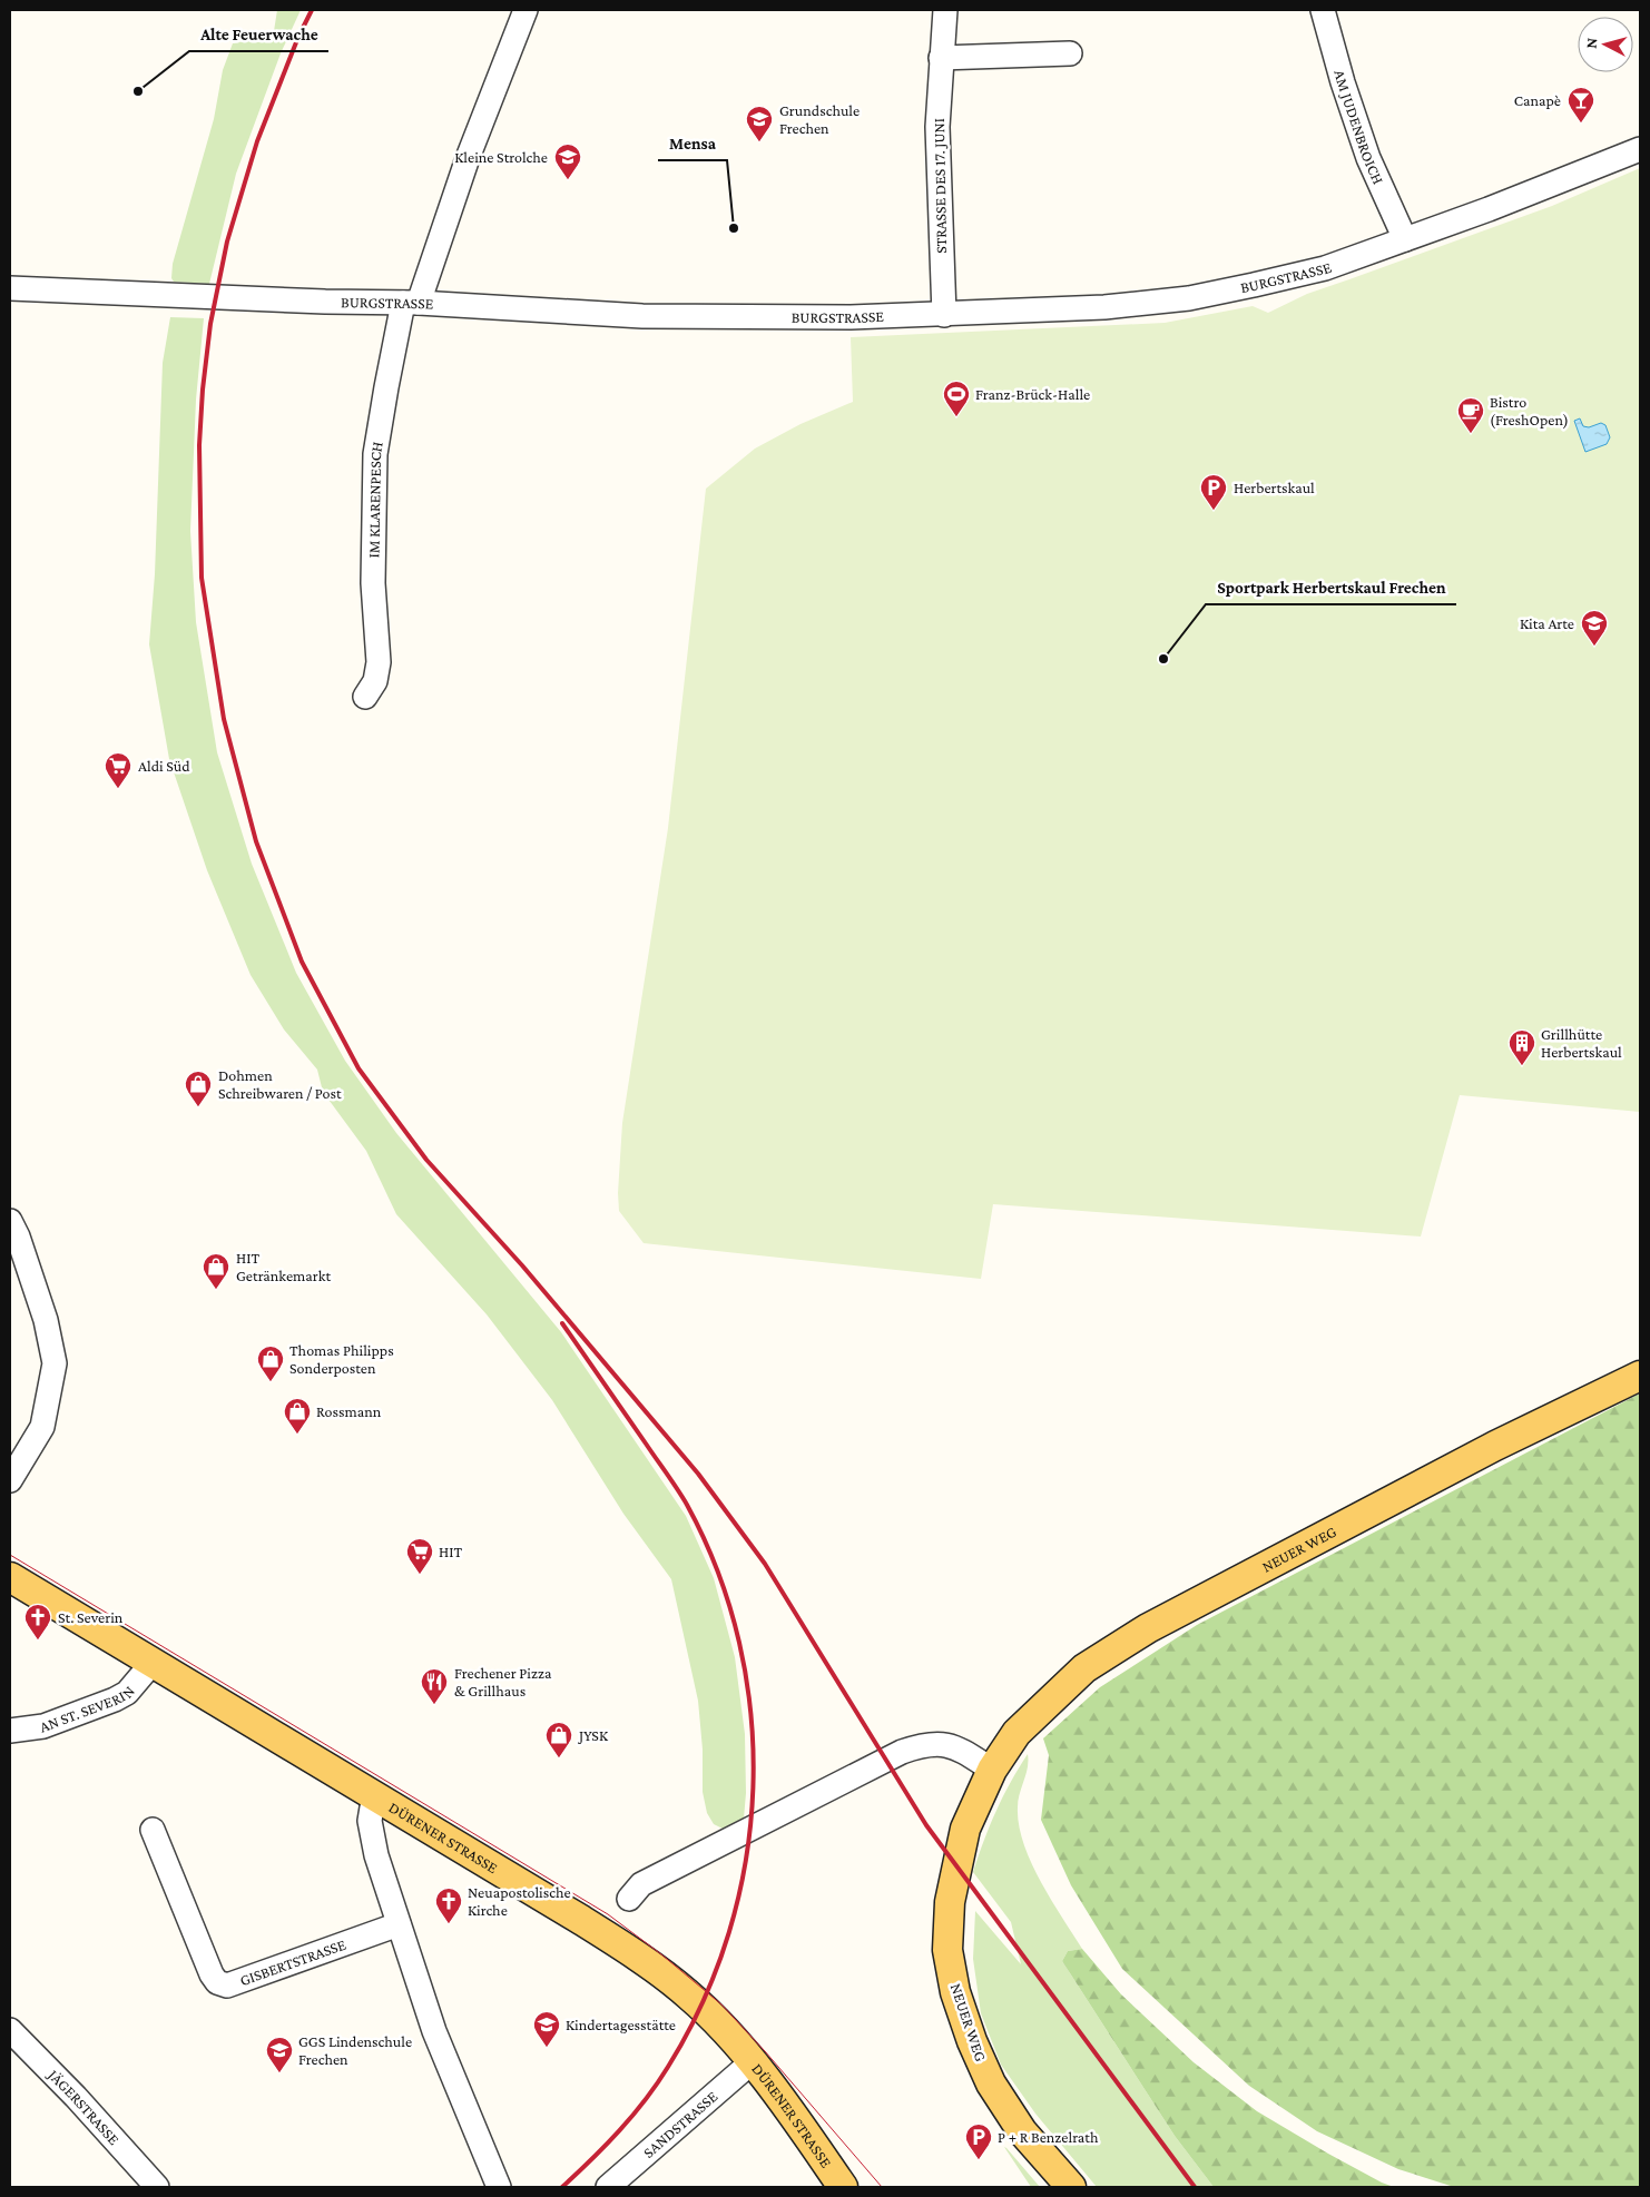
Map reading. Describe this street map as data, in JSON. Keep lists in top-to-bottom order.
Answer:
{
  "streets": {
    "main road": ["NEUER WEG", "DÜRENER STRASSE"],
    "street": [
      "AM JUDENBROICH",
      "STRASSE DES 17. JUNI",
      "BURGSTRASSE",
      "IM KLARENPESCH",
      "AN ST. SEVERIN",
      "GISBERTSTRASSE",
      "JÄGERSTRASSE",
      "SANDSTRASSE"
    ]
  },
  "crossings": [
    ["AM JUDENBROICH", "BURGSTRASSE"],
    ["STRASSE DES 17. JUNI", "BURGSTRASSE"],
    ["BURGSTRASSE", "IM KLARENPESCH"],
    ["AN ST. SEVERIN", "DÜRENER STRASSE"],
    ["DÜRENER STRASSE", "SANDSTRASSE"]
  ],
  "places": {
    "other": ["Alte Feuerwache", "Mensa", "Sportpark Herbertskaul Frechen"],
    "bar": ["Canapè"],
    "school or university": [
      "Grundschule Frechen",
      "Kleine Strolche",
      "Kita Arte",
      "Kindertagesstätte",
      "GGS Lindenschule Frechen"
    ],
    "sports": ["Franz-Brück-Halle"],
    "cafe": ["Bistro (FreshOpen)"],
    "parking": ["Herbertskaul", "P + R Benzelrath"],
    "supermarket": ["Aldi Süd", "HIT"],
    "building": ["Grillhütte Herbertskaul"],
    "shop": [
      "Dohmen Schreibwaren / Post",
      "HIT Getränkemarkt",
      "Thomas Philipps Sonderposten",
      "Rossmann",
      "JYSK"
    ],
    "church": ["St. Severin", "Neuapostolische Kirche"],
    "restaurant": ["Frechener Pizza & Grillhaus"]
  },
  "north": "left"
}
